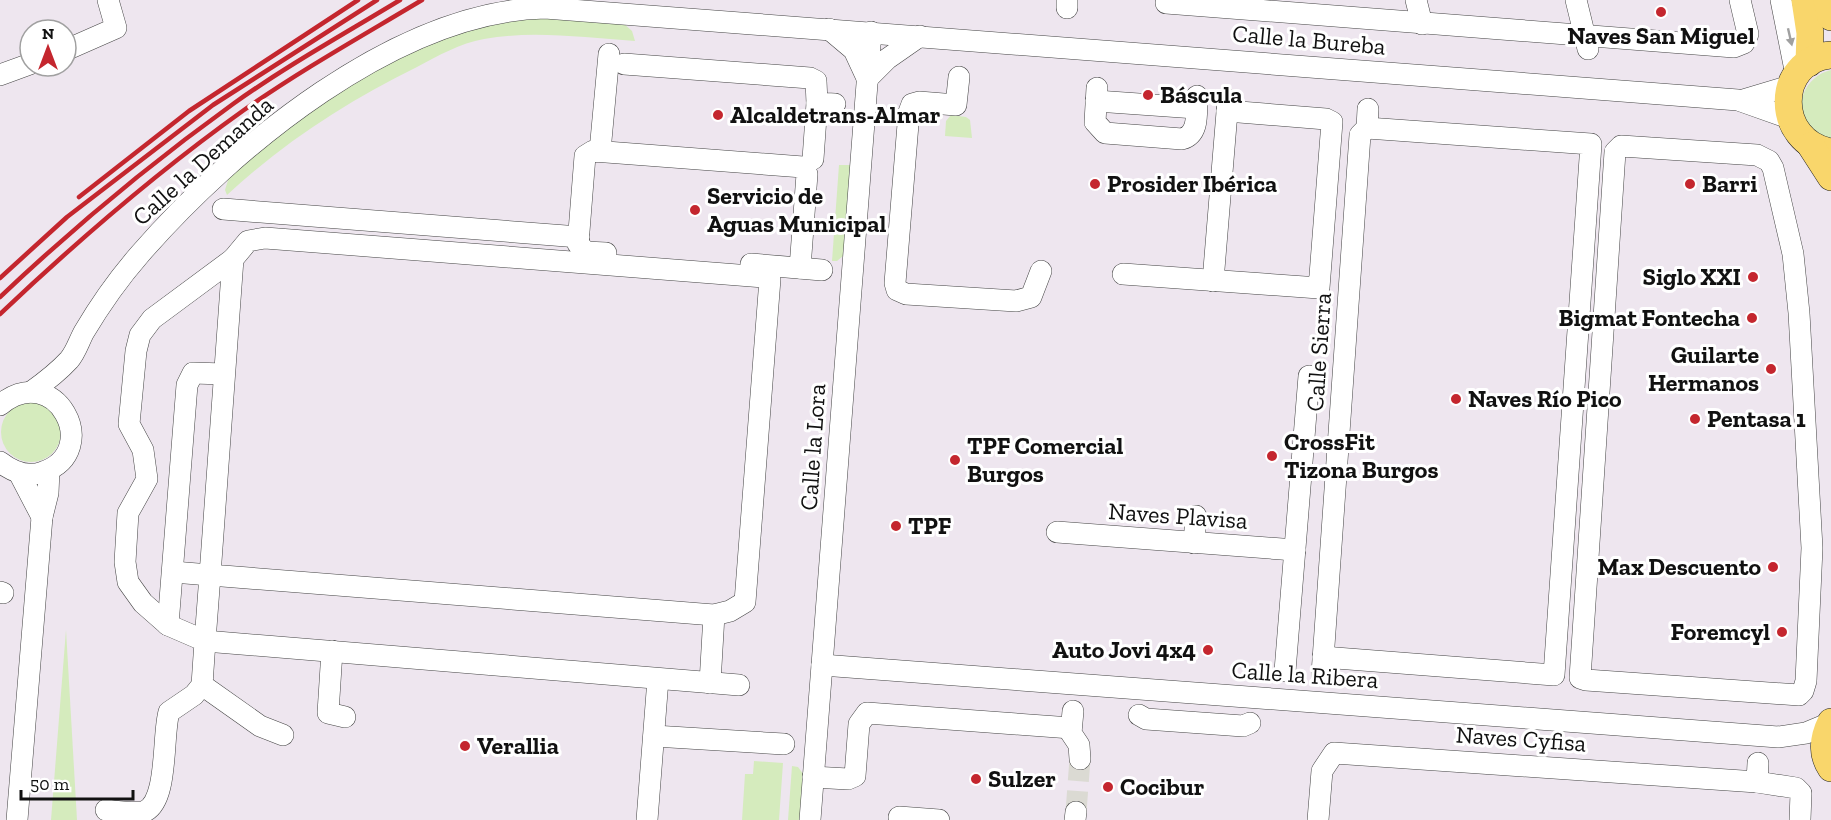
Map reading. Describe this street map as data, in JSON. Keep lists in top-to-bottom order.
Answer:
{
  "streets": {
    "street": [
      "Calle la Bureba",
      "Calle la Demanda",
      "Calle Sierra",
      "Calle la Lora",
      "Naves Plavisa",
      "Calle la Ribera",
      "Naves Cyfisa"
    ]
  },
  "crossings": [
    ["Calle la Bureba", "Calle la Demanda"],
    ["Calle la Bureba", "Calle la Lora"],
    ["Calle la Demanda", "Calle la Lora"],
    ["Calle la Lora", "Calle la Ribera"]
  ],
  "places": [
    "Naves San Miguel",
    "Báscula",
    "Alcaldetrans-Almar",
    "Prosider Ibérica",
    "Barri",
    "Servicio de Aguas Municipal",
    "Siglo XXI",
    "Bigmat Fontecha",
    "Guilarte Hermanos",
    "Naves Río Pico",
    "Pentasa 1",
    "CrossFit Tizona Burgos",
    "TPF Comercial Burgos",
    "TPF",
    "Max Descuento",
    "Foremcyl",
    "Auto Jovi 4x4",
    "Verallia",
    "Sulzer",
    "Cocibur"
  ],
  "scale_bar": "50 m",
  "north": "top"
}
